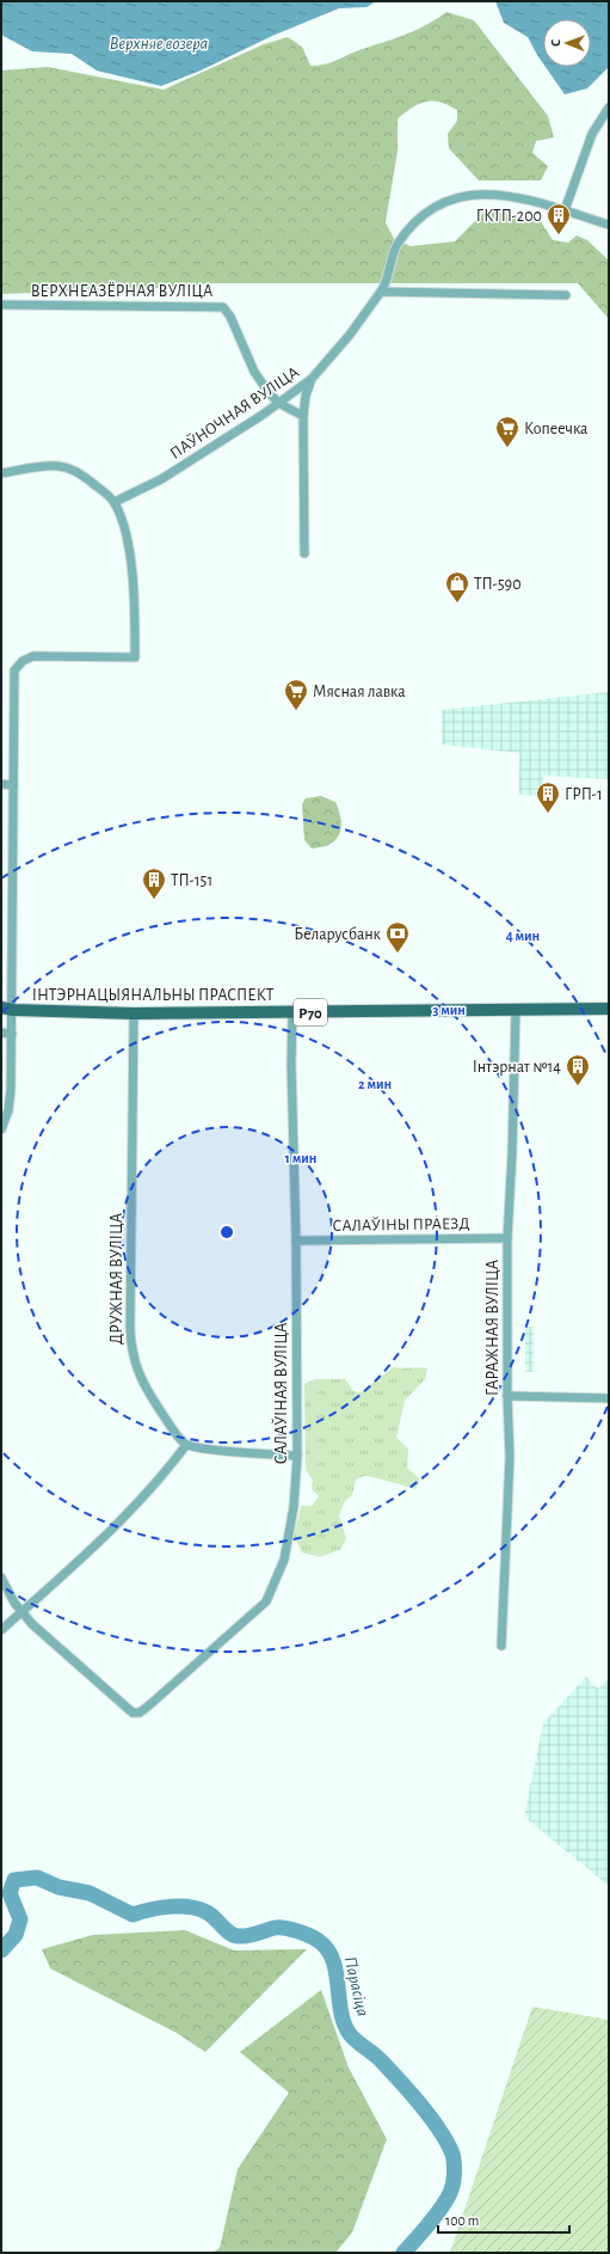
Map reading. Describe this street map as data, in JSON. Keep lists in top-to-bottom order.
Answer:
{
  "streets": {
    "main road": ["ІНТЭРНАЦЫЯНАЛЬНЫ ПРАСПЕКТ", "Р70"],
    "street": [
      "ВЕРХНЕАЗЁРНАЯ ВУЛІЦА",
      "ПАЎНОЧНАЯ ВУЛІЦА",
      "САЛАЎІНЫ ПРАЕЗД",
      "ДРУЖНАЯ ВУЛІЦА",
      "ГАРАЖНАЯ ВУЛІЦА",
      "САЛАЎІНАЯ ВУЛІЦА"
    ]
  },
  "crossings": [
    ["ВЕРХНЕАЗЁРНАЯ ВУЛІЦА", "ПАЎНОЧНАЯ ВУЛІЦА"],
    ["ІНТЭРНАЦЫЯНАЛЬНЫ ПРАСПЕКТ", "ДРУЖНАЯ ВУЛІЦА"],
    ["ІНТЭРНАЦЫЯНАЛЬНЫ ПРАСПЕКТ", "ГАРАЖНАЯ ВУЛІЦА"],
    ["ІНТЭРНАЦЫЯНАЛЬНЫ ПРАСПЕКТ", "САЛАЎІНАЯ ВУЛІЦА"],
    ["САЛАЎІНЫ ПРАЕЗД", "ГАРАЖНАЯ ВУЛІЦА"],
    ["САЛАЎІНЫ ПРАЕЗД", "САЛАЎІНАЯ ВУЛІЦА"]
  ],
  "water": ["Верхняе возера", "Парасіца"],
  "places": {
    "building": [
      "ГКТП-200",
      "ГРП-1",
      "ТП-151",
      "Інтэрнат №14"
    ],
    "supermarket": ["Копеечка", "Мясная лавка"],
    "shop": ["ТП-590"],
    "bank": ["Беларусбанк"]
  },
  "scale_bar": "100 m",
  "north": "left",
  "rings": [
    "4 мин",
    "3 мин",
    "2 мин",
    "1 мин"
  ]
}
